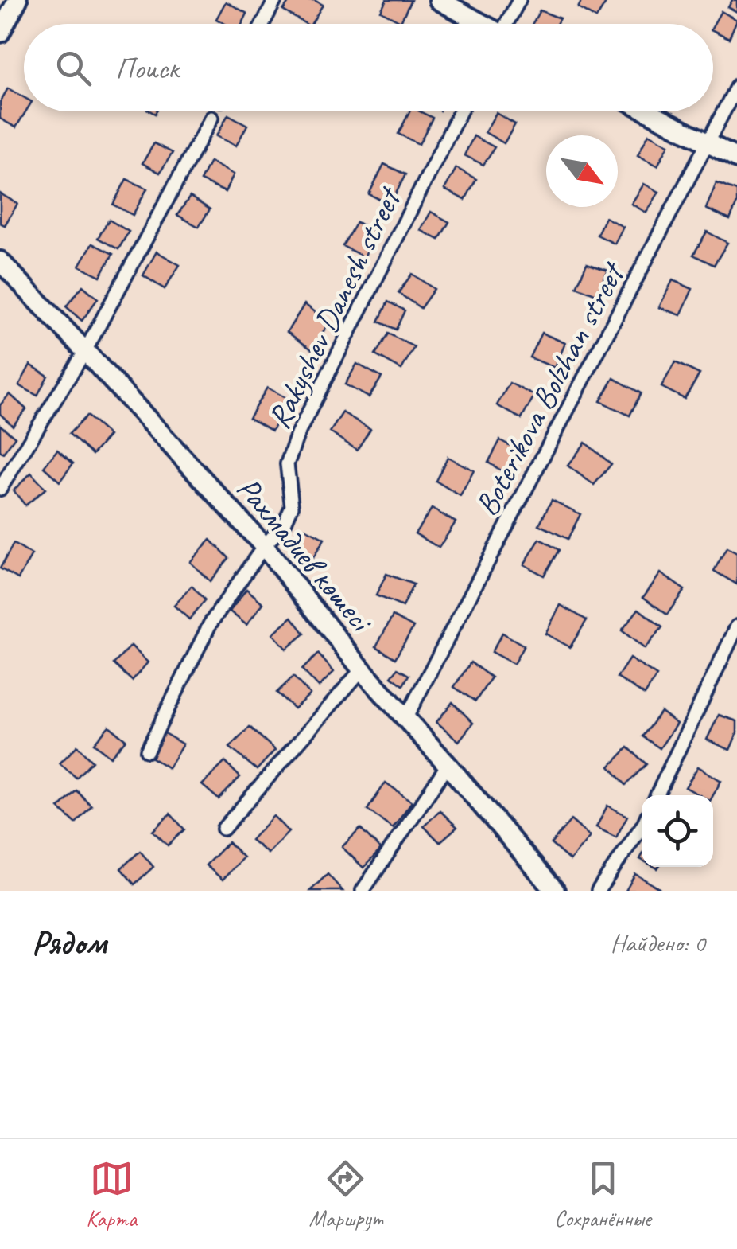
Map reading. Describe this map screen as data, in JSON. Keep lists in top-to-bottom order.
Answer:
{
  "streets": {
    "street": ["Rakyshev Danesh street", "Boterikova Bolzhan street", "Рахмадиев көшесі"]
  },
  "crossings": [
    ["Rakyshev Danesh street", "Рахмадиев көшесі"],
    ["Boterikova Bolzhan street", "Рахмадиев көшесі"]
  ],
  "north": "bottom right",
  "page": {
    "search": "Поиск",
    "heading": ["Рядом", "Найдено: 0"],
    "nav": ["Карта", "Маршрут", "Сохранённые"]
  }
}
